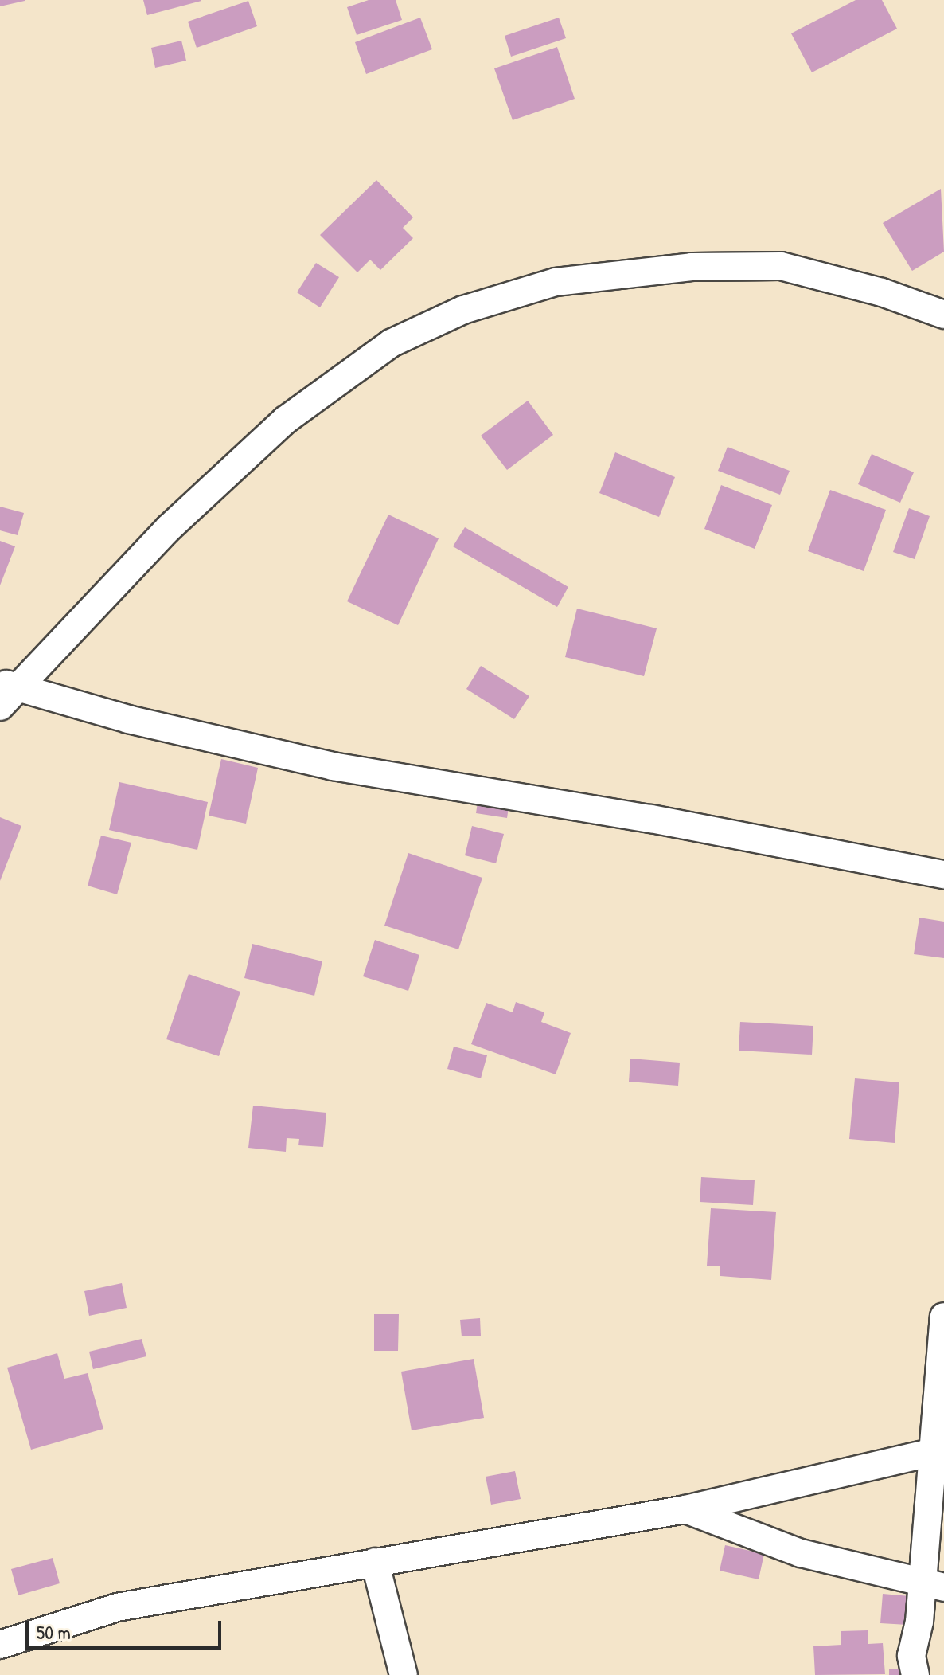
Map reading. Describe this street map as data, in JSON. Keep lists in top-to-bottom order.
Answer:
{
  "scale_bar": "50 m"
}
